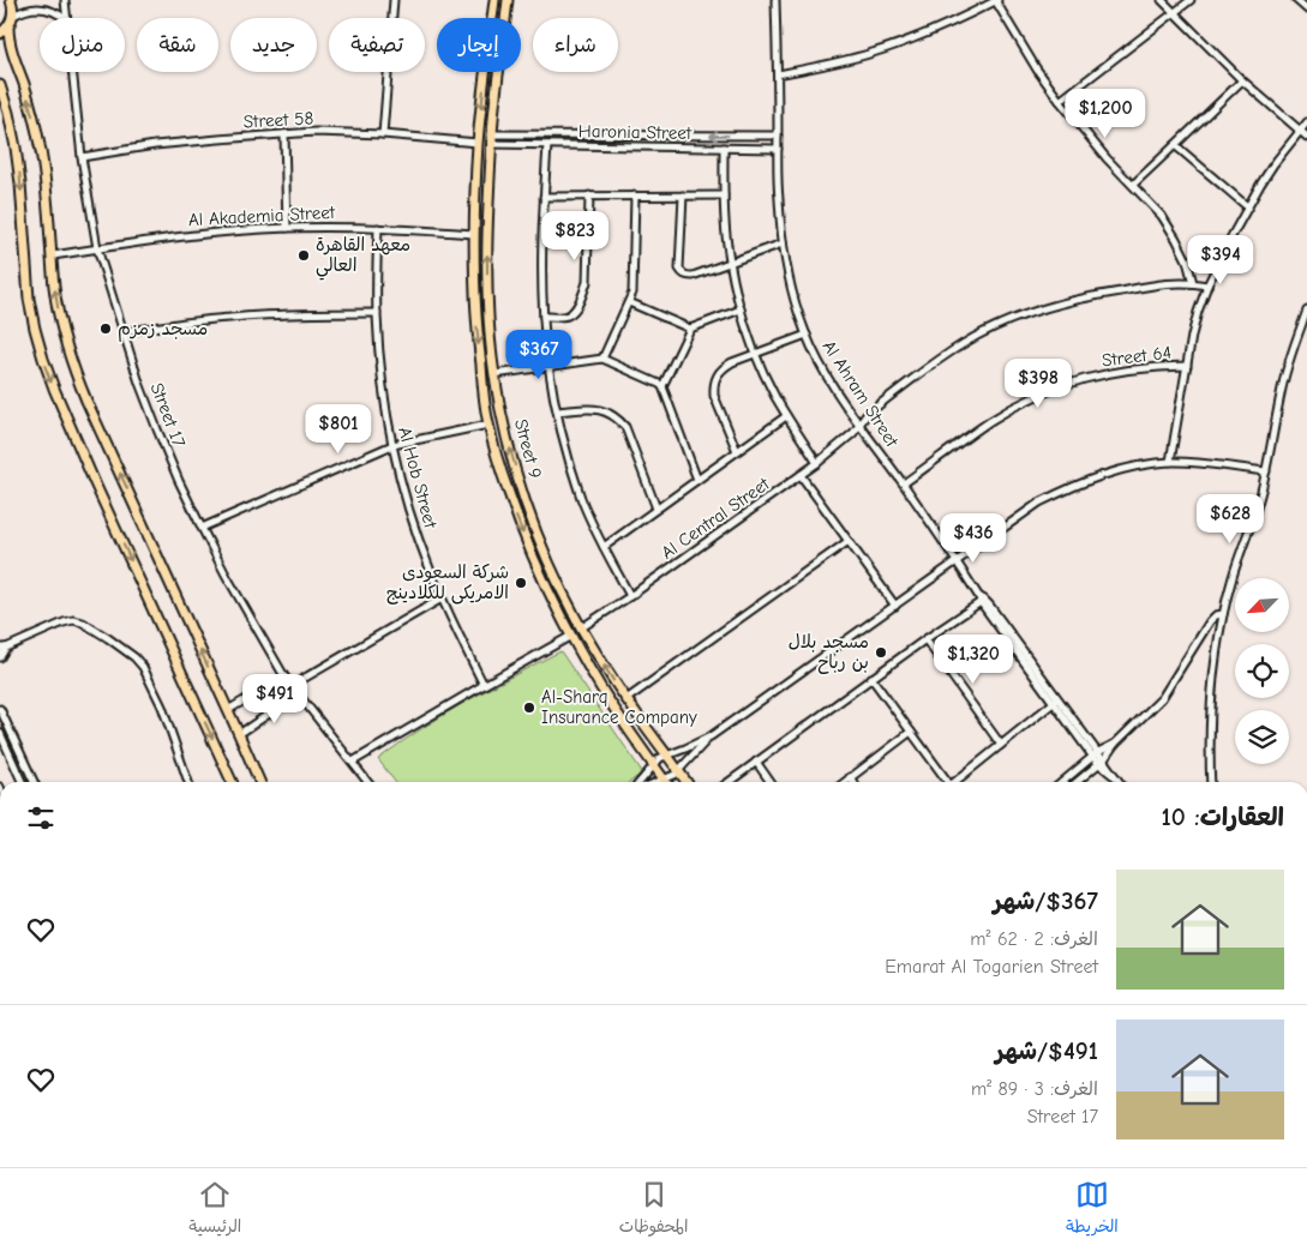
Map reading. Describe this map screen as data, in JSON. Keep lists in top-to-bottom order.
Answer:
{
  "streets": {
    "main road": ["Street 9"],
    "street": [
      "Street 58",
      "Haronia Street",
      "Al Akademia Street",
      "Street 64",
      "Al Ahram Street",
      "Street 17",
      "Al Hob Street",
      "Al Central Street"
    ]
  },
  "crossings": [
    ["Street 58", "Street 17"],
    ["Street 58", "Street 9"],
    ["Haronia Street", "Al Ahram Street"],
    ["Haronia Street", "Street 9"],
    ["Al Akademia Street", "Street 17"],
    ["Al Akademia Street", "Street 9"],
    ["Al Akademia Street", "Al Hob Street"],
    ["Street 64", "Al Ahram Street"],
    ["Al Ahram Street", "Al Central Street"],
    ["Street 9", "Al Central Street"]
  ],
  "places": [
    "معهد القاهرة العالي",
    "مسجد زمزم",
    "شركة السعودى الامريكى للكلادينج",
    "مسجد بلال بن رباح",
    "Al-Sharq Insurance Company"
  ],
  "north": "bottom left",
  "page": {
    "chip": [
      "شراء",
      "إيجار",
      "تصفية",
      "جديد",
      "شقة",
      "منزل"
    ],
    "price": [
      "$1,200",
      "$823",
      "$394",
      "$367",
      "$398",
      "$801",
      "$628",
      "$436",
      "$1,320",
      "$491"
    ],
    "heading": "العقارات: 10",
    "list": [
      {
        "name": "$367/شهر",
        "note": "الغرف: 2 · 62 m² · Emarat Al Togarien Street"
      },
      {
        "name": "$491/شهر",
        "note": "الغرف: 3 · 89 m² · Street 17"
      }
    ],
    "tabs": ["الخريطة", "المحفوظات", "الرئيسية"]
  }
}
